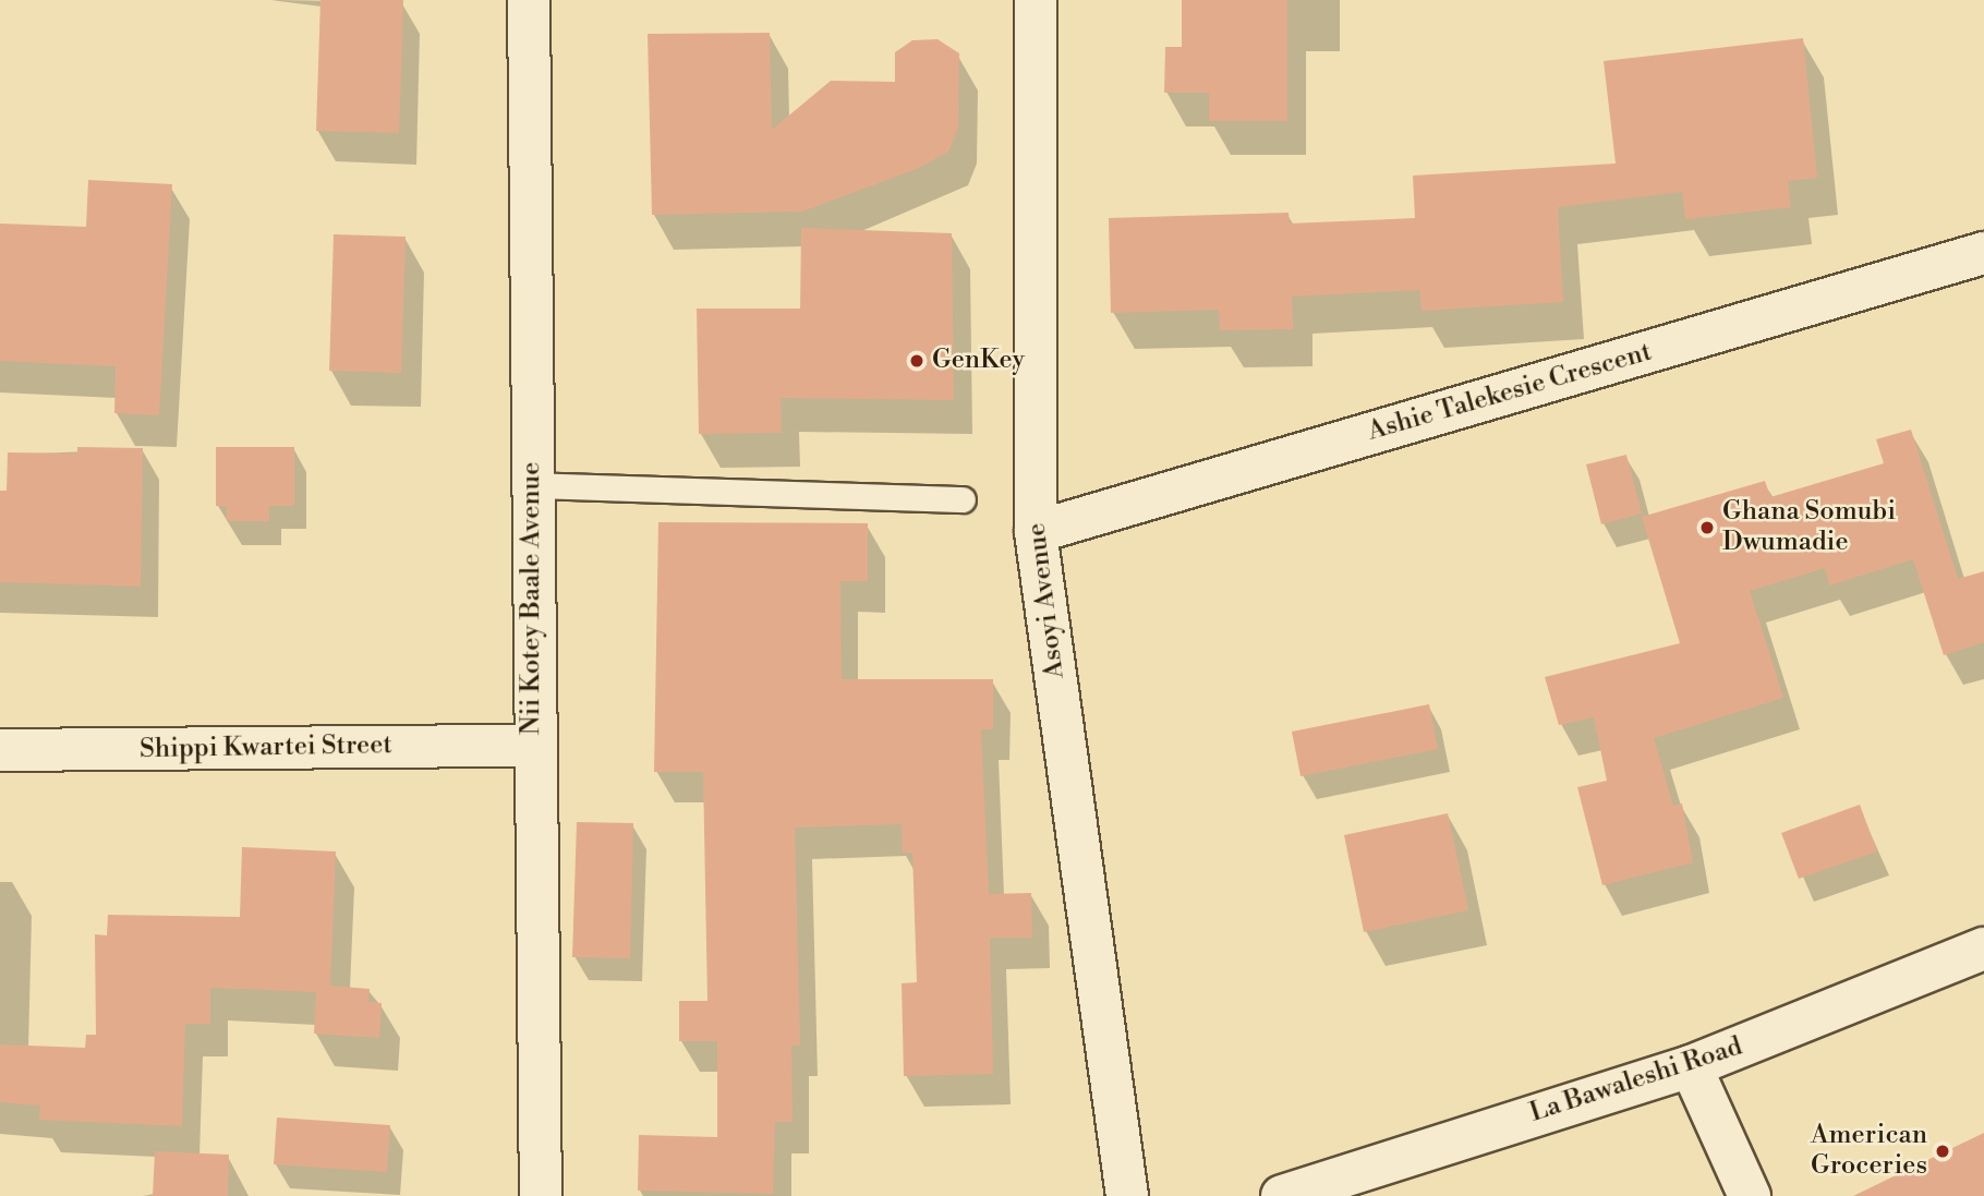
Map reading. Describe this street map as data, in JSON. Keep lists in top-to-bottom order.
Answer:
{
  "streets": {
    "street": [
      "Ashie Talekesie Crescent",
      "Nii Kotey Baale Avenue",
      "Asoyi Avenue",
      "Shippi Kwartei Street",
      "La Bawaleshi Road"
    ]
  },
  "crossings": [
    ["Ashie Talekesie Crescent", "Asoyi Avenue"],
    ["Nii Kotey Baale Avenue", "Shippi Kwartei Street"]
  ],
  "places": ["GenKey", "Ghana Somubi Dwumadie", "American Groceries"]
}
